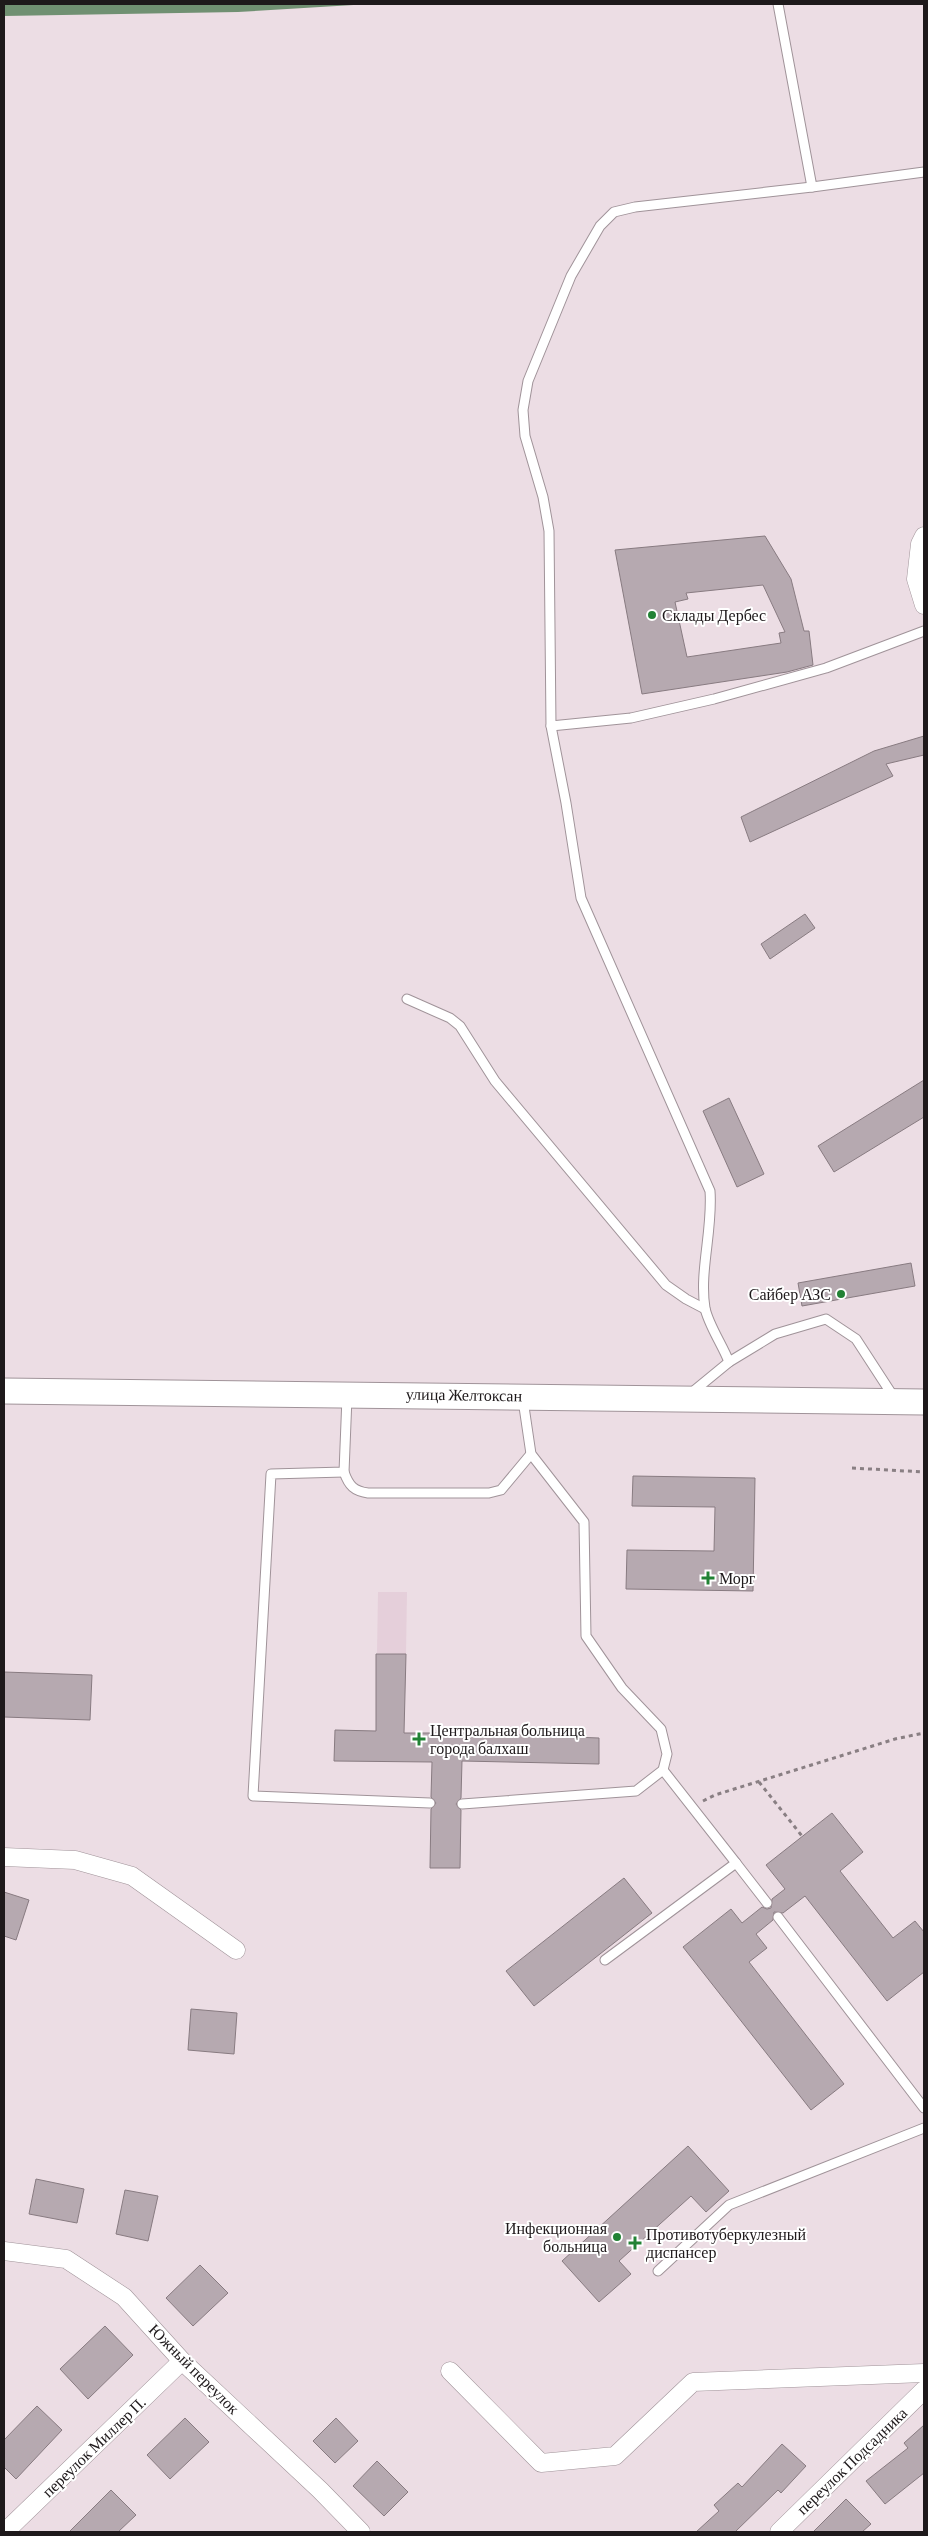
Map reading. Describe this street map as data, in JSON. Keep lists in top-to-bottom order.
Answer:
{
  "streets": {
    "main road": ["улица Желтоксан"],
    "street": ["Южный переулок", "переулок Миллер П.", "переулок Подсадника"]
  },
  "crossings": [
    ["Южный переулок", "переулок Миллер П."]
  ],
  "places": {
    "other": ["Склады Дербес", "Сайбер АЗС", "Инфекционная больница"],
    "health": ["Морг", "Центральная больница города балхаш", "Противотуберкулезный диспансер"]
  }
}
